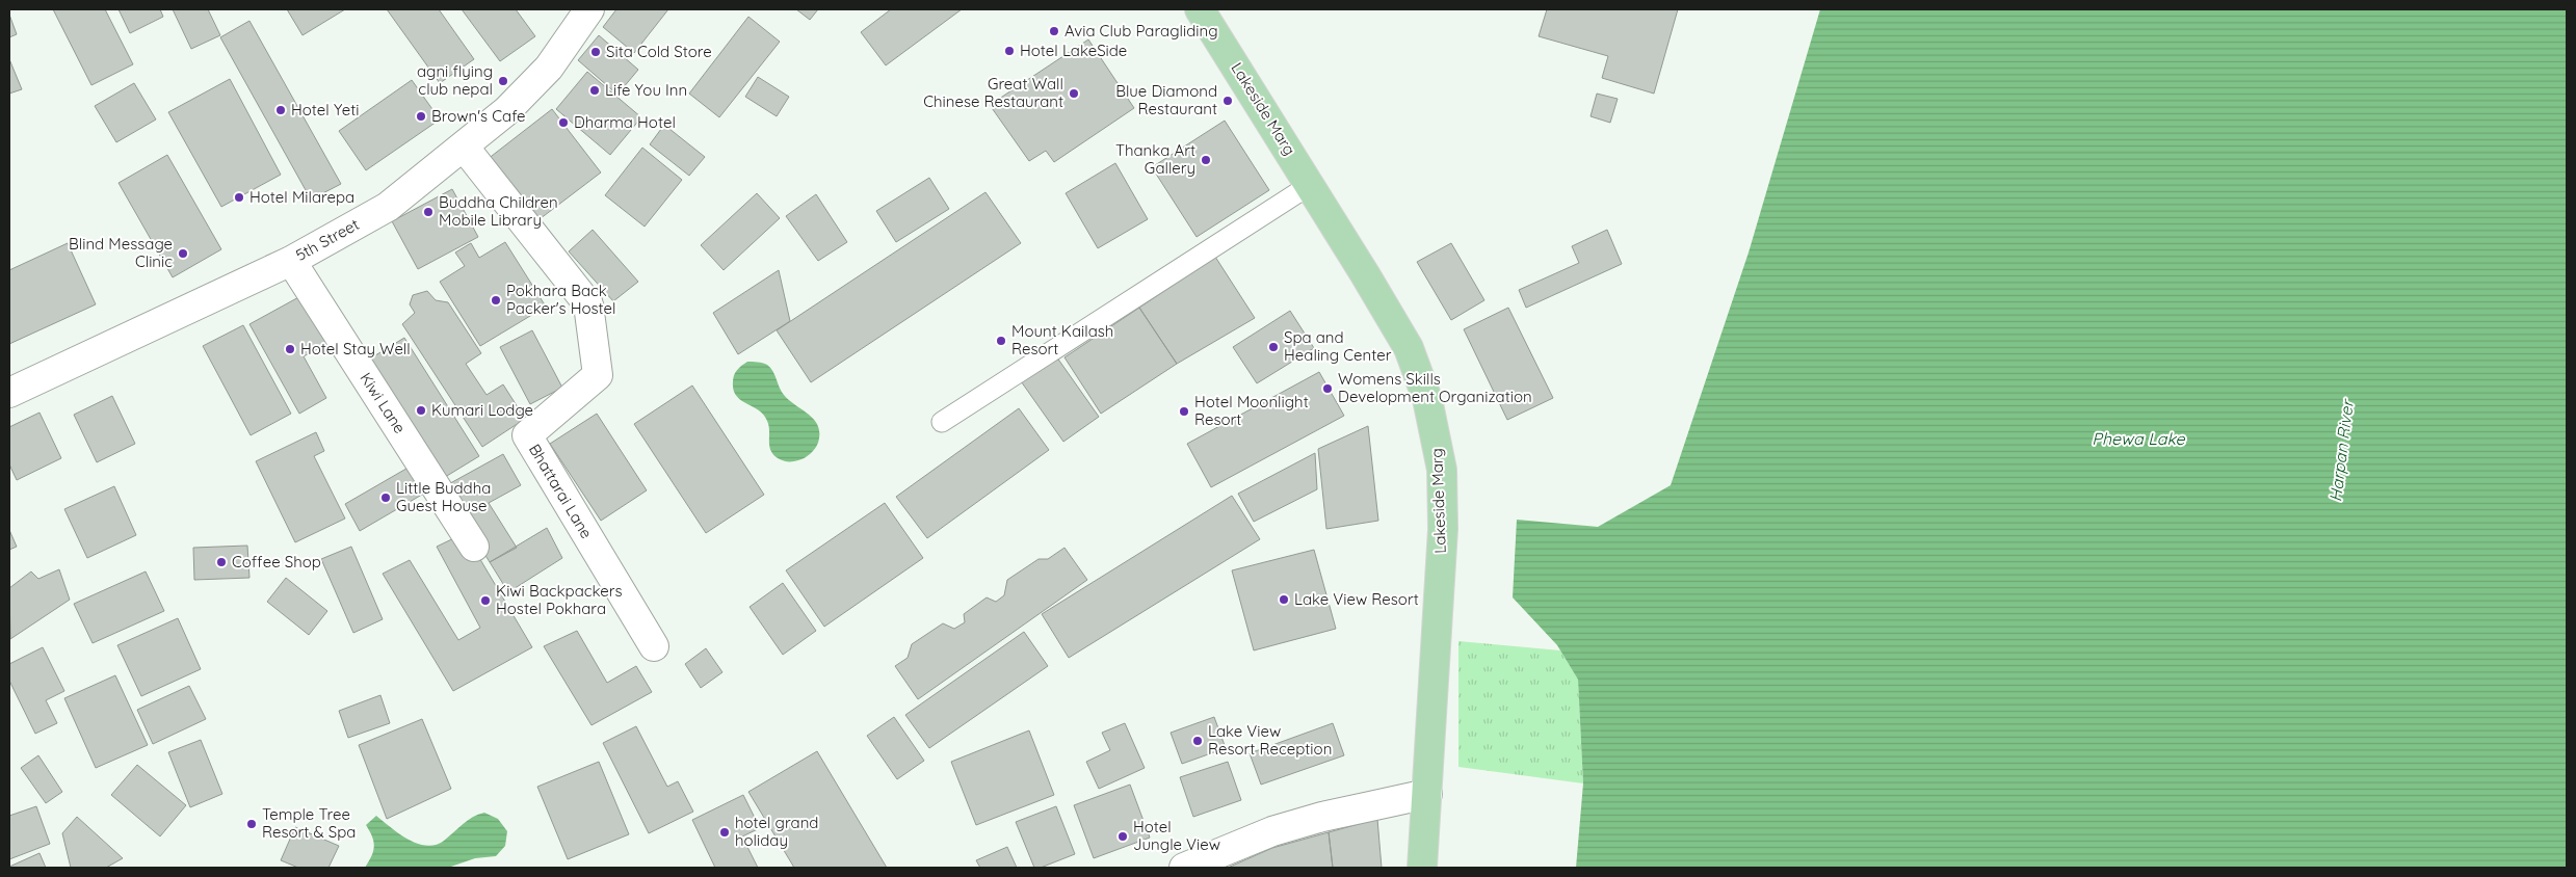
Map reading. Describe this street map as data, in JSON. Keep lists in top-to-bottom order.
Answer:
{
  "streets": {
    "main road": ["Lakeside Marg"],
    "street": ["5th Street", "Kiwi Lane", "Bhattarai Lane"]
  },
  "crossings": [
    ["5th Street", "Kiwi Lane"],
    ["5th Street", "Bhattarai Lane"]
  ],
  "water": ["Phewa Lake", "Harpan River"],
  "places": [
    "Avia Club Paragliding",
    "Hotel LakeSide",
    "Sita Cold Store",
    "agni flying club nepal",
    "Life You Inn",
    "Great Wall Chinese Restaurant",
    "Blue Diamond Restaurant",
    "Hotel Yeti",
    "Brown's Cafe",
    "Dharma Hotel",
    "Thanka Art Gallery",
    "Hotel Milarepa",
    "Buddha Children Mobile Library",
    "Blind Message Clinic",
    "Pokhara Back Packer's Hostel",
    "Mount Kailash Resort",
    "Spa and Healing Center",
    "Hotel Stay Well",
    "Womens Skills Development Organization",
    "Kumari Lodge",
    "Hotel Moonlight Resort",
    "Little Buddha Guest House",
    "Coffee Shop",
    "Lake View Resort",
    "Kiwi Backpackers Hostel Pokhara",
    "Lake View Resort Reception",
    "Temple Tree Resort & Spa",
    "hotel grand holiday",
    "Hotel Jungle View"
  ]
}
